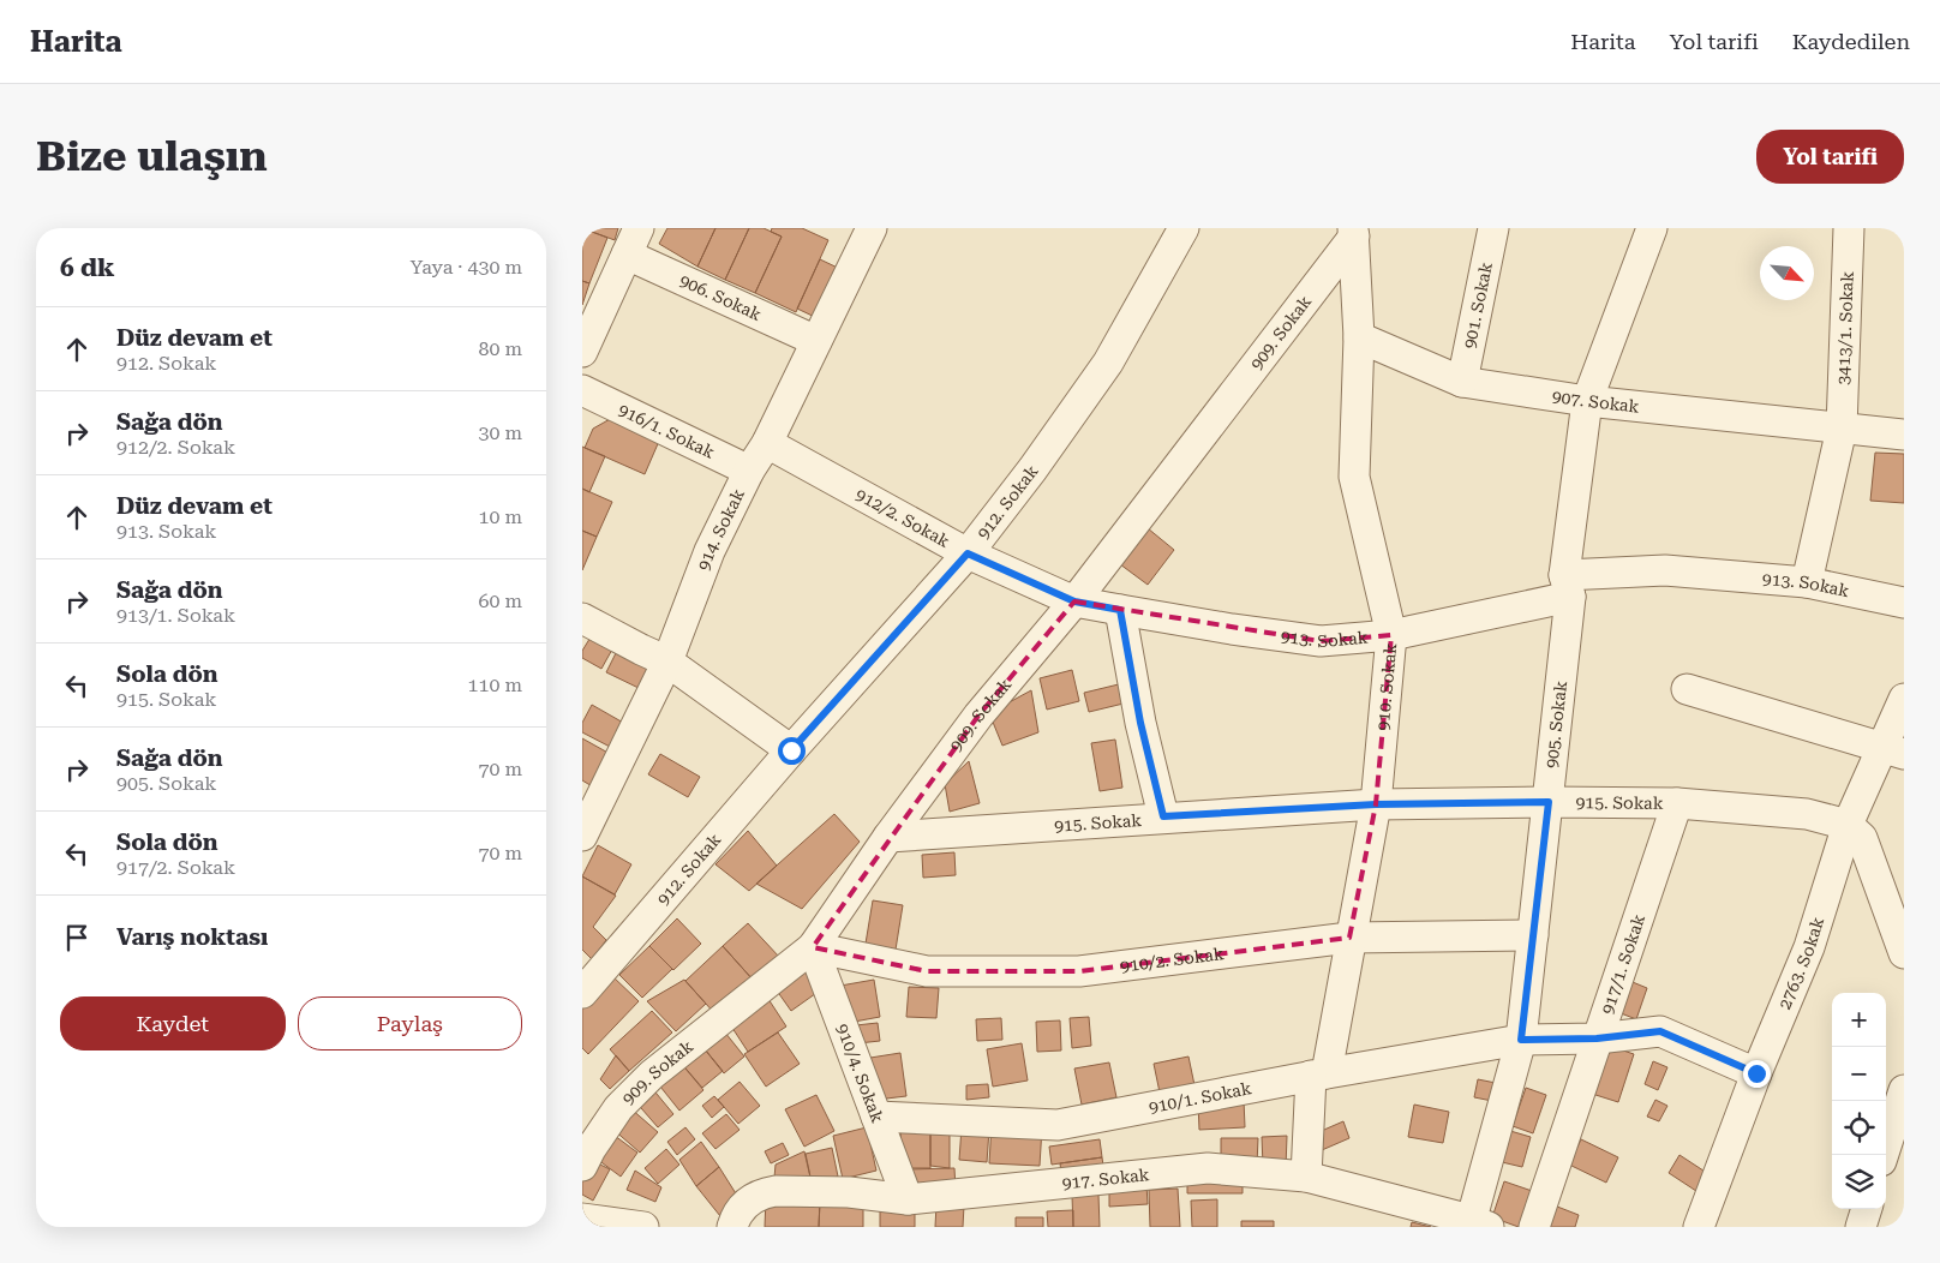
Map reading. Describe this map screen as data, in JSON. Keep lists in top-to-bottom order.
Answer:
{
  "streets": {
    "street": [
      "906. Sokak",
      "901. Sokak",
      "3413/1. Sokak",
      "909. Sokak",
      "907. Sokak",
      "916/1. Sokak",
      "912. Sokak",
      "912/2. Sokak",
      "914. Sokak",
      "913. Sokak",
      "910. Sokak",
      "905. Sokak",
      "915. Sokak",
      "910/2. Sokak",
      "2763. Sokak",
      "917/1. Sokak",
      "910/4. Sokak",
      "910/1. Sokak",
      "917. Sokak"
    ]
  },
  "crossings": [
    ["906. Sokak", "914. Sokak"],
    ["901. Sokak", "907. Sokak"],
    ["3413/1. Sokak", "907. Sokak"],
    ["3413/1. Sokak", "913. Sokak"],
    ["909. Sokak", "912/2. Sokak"],
    ["909. Sokak", "913. Sokak"],
    ["909. Sokak", "910. Sokak"],
    ["909. Sokak", "915. Sokak"],
    ["909. Sokak", "910/2. Sokak"],
    ["909. Sokak", "910/4. Sokak"],
    ["907. Sokak", "910. Sokak"],
    ["907. Sokak", "905. Sokak"],
    ["916/1. Sokak", "914. Sokak"],
    ["912. Sokak", "912/2. Sokak"],
    ["912/2. Sokak", "914. Sokak"],
    ["912/2. Sokak", "913. Sokak"],
    ["913. Sokak", "910. Sokak"],
    ["913. Sokak", "905. Sokak"],
    ["910. Sokak", "915. Sokak"],
    ["910. Sokak", "910/2. Sokak"],
    ["910. Sokak", "910/1. Sokak"],
    ["910. Sokak", "917. Sokak"],
    ["905. Sokak", "915. Sokak"],
    ["905. Sokak", "910/2. Sokak"],
    ["905. Sokak", "910/1. Sokak"],
    ["905. Sokak", "917. Sokak"],
    ["915. Sokak", "2763. Sokak"],
    ["915. Sokak", "917/1. Sokak"],
    ["910/2. Sokak", "910/4. Sokak"],
    ["2763. Sokak", "910/1. Sokak"],
    ["917/1. Sokak", "910/1. Sokak"],
    ["910/4. Sokak", "910/1. Sokak"],
    ["910/4. Sokak", "917. Sokak"]
  ],
  "north": "bottom right",
  "page": {
    "header": "Harita",
    "nav": ["Harita", "Yol tarifi", "Kaydedilen"],
    "buttons": [
      "Yol tarifi",
      ["Kaydet", "Paylaş"]
    ],
    "title": "Bize ulaşın",
    "heading": ["6 dk", "Yaya · 430 m"],
    "list": [
      ["Düz devam et", "912. Sokak", "80 m"],
      ["Sağa dön", "912/2. Sokak", "30 m"],
      ["Düz devam et", "913. Sokak", "10 m"],
      ["Sağa dön", "913/1. Sokak", "60 m"],
      ["Sola dön", "915. Sokak", "110 m"],
      ["Sağa dön", "905. Sokak", "70 m"],
      ["Sola dön", "917/2. Sokak", "70 m"],
      "Varış noktası"
    ],
    "map_buttons": ["+", "−"]
  }
}
